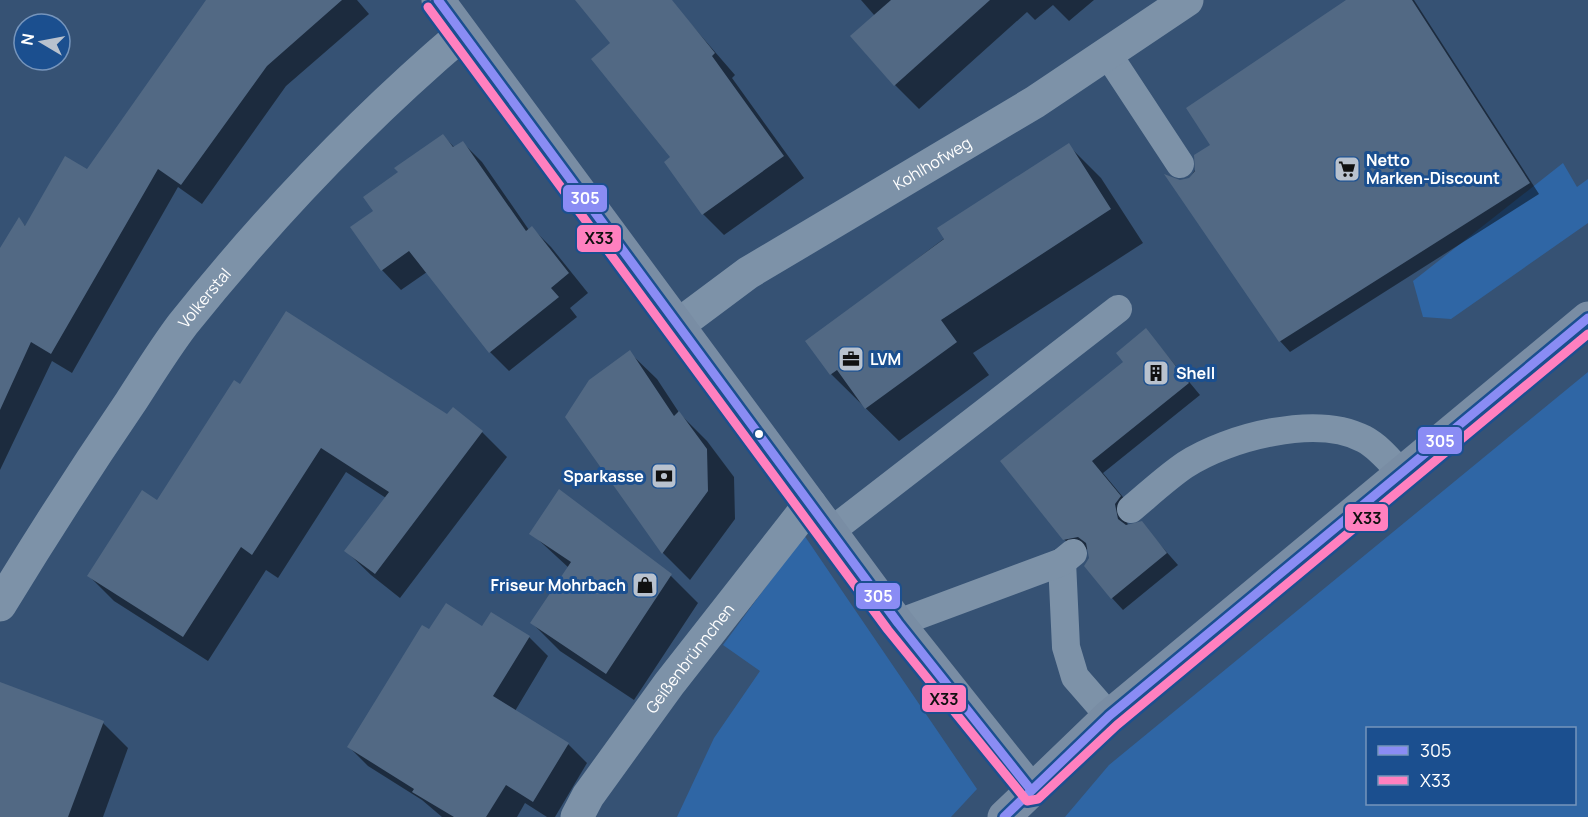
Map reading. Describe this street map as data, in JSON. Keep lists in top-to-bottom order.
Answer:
{
  "streets": {
    "street": ["Kohlhofweg", "Volkerstal", "Geißenbrünnchen"]
  },
  "places": {
    "supermarket": ["Netto Marken-Discount"],
    "office": ["LVM"],
    "building": ["Shell"],
    "bank": ["Sparkasse"],
    "shop": ["Friseur Mohrbach"]
  },
  "lines": ["transit line 305", "transit line X33"],
  "legend": ["305", "X33"],
  "north": "left"
}
